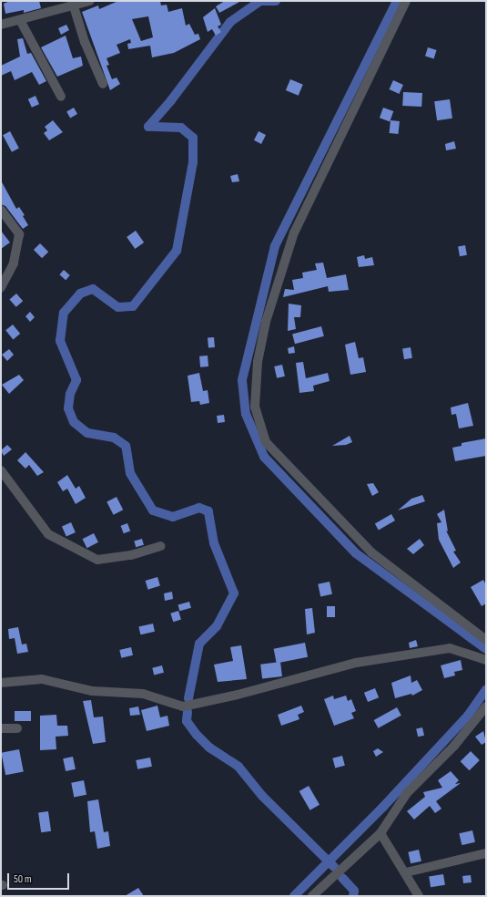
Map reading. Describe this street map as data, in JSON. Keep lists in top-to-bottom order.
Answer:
{
  "scale_bar": "50 m"
}
